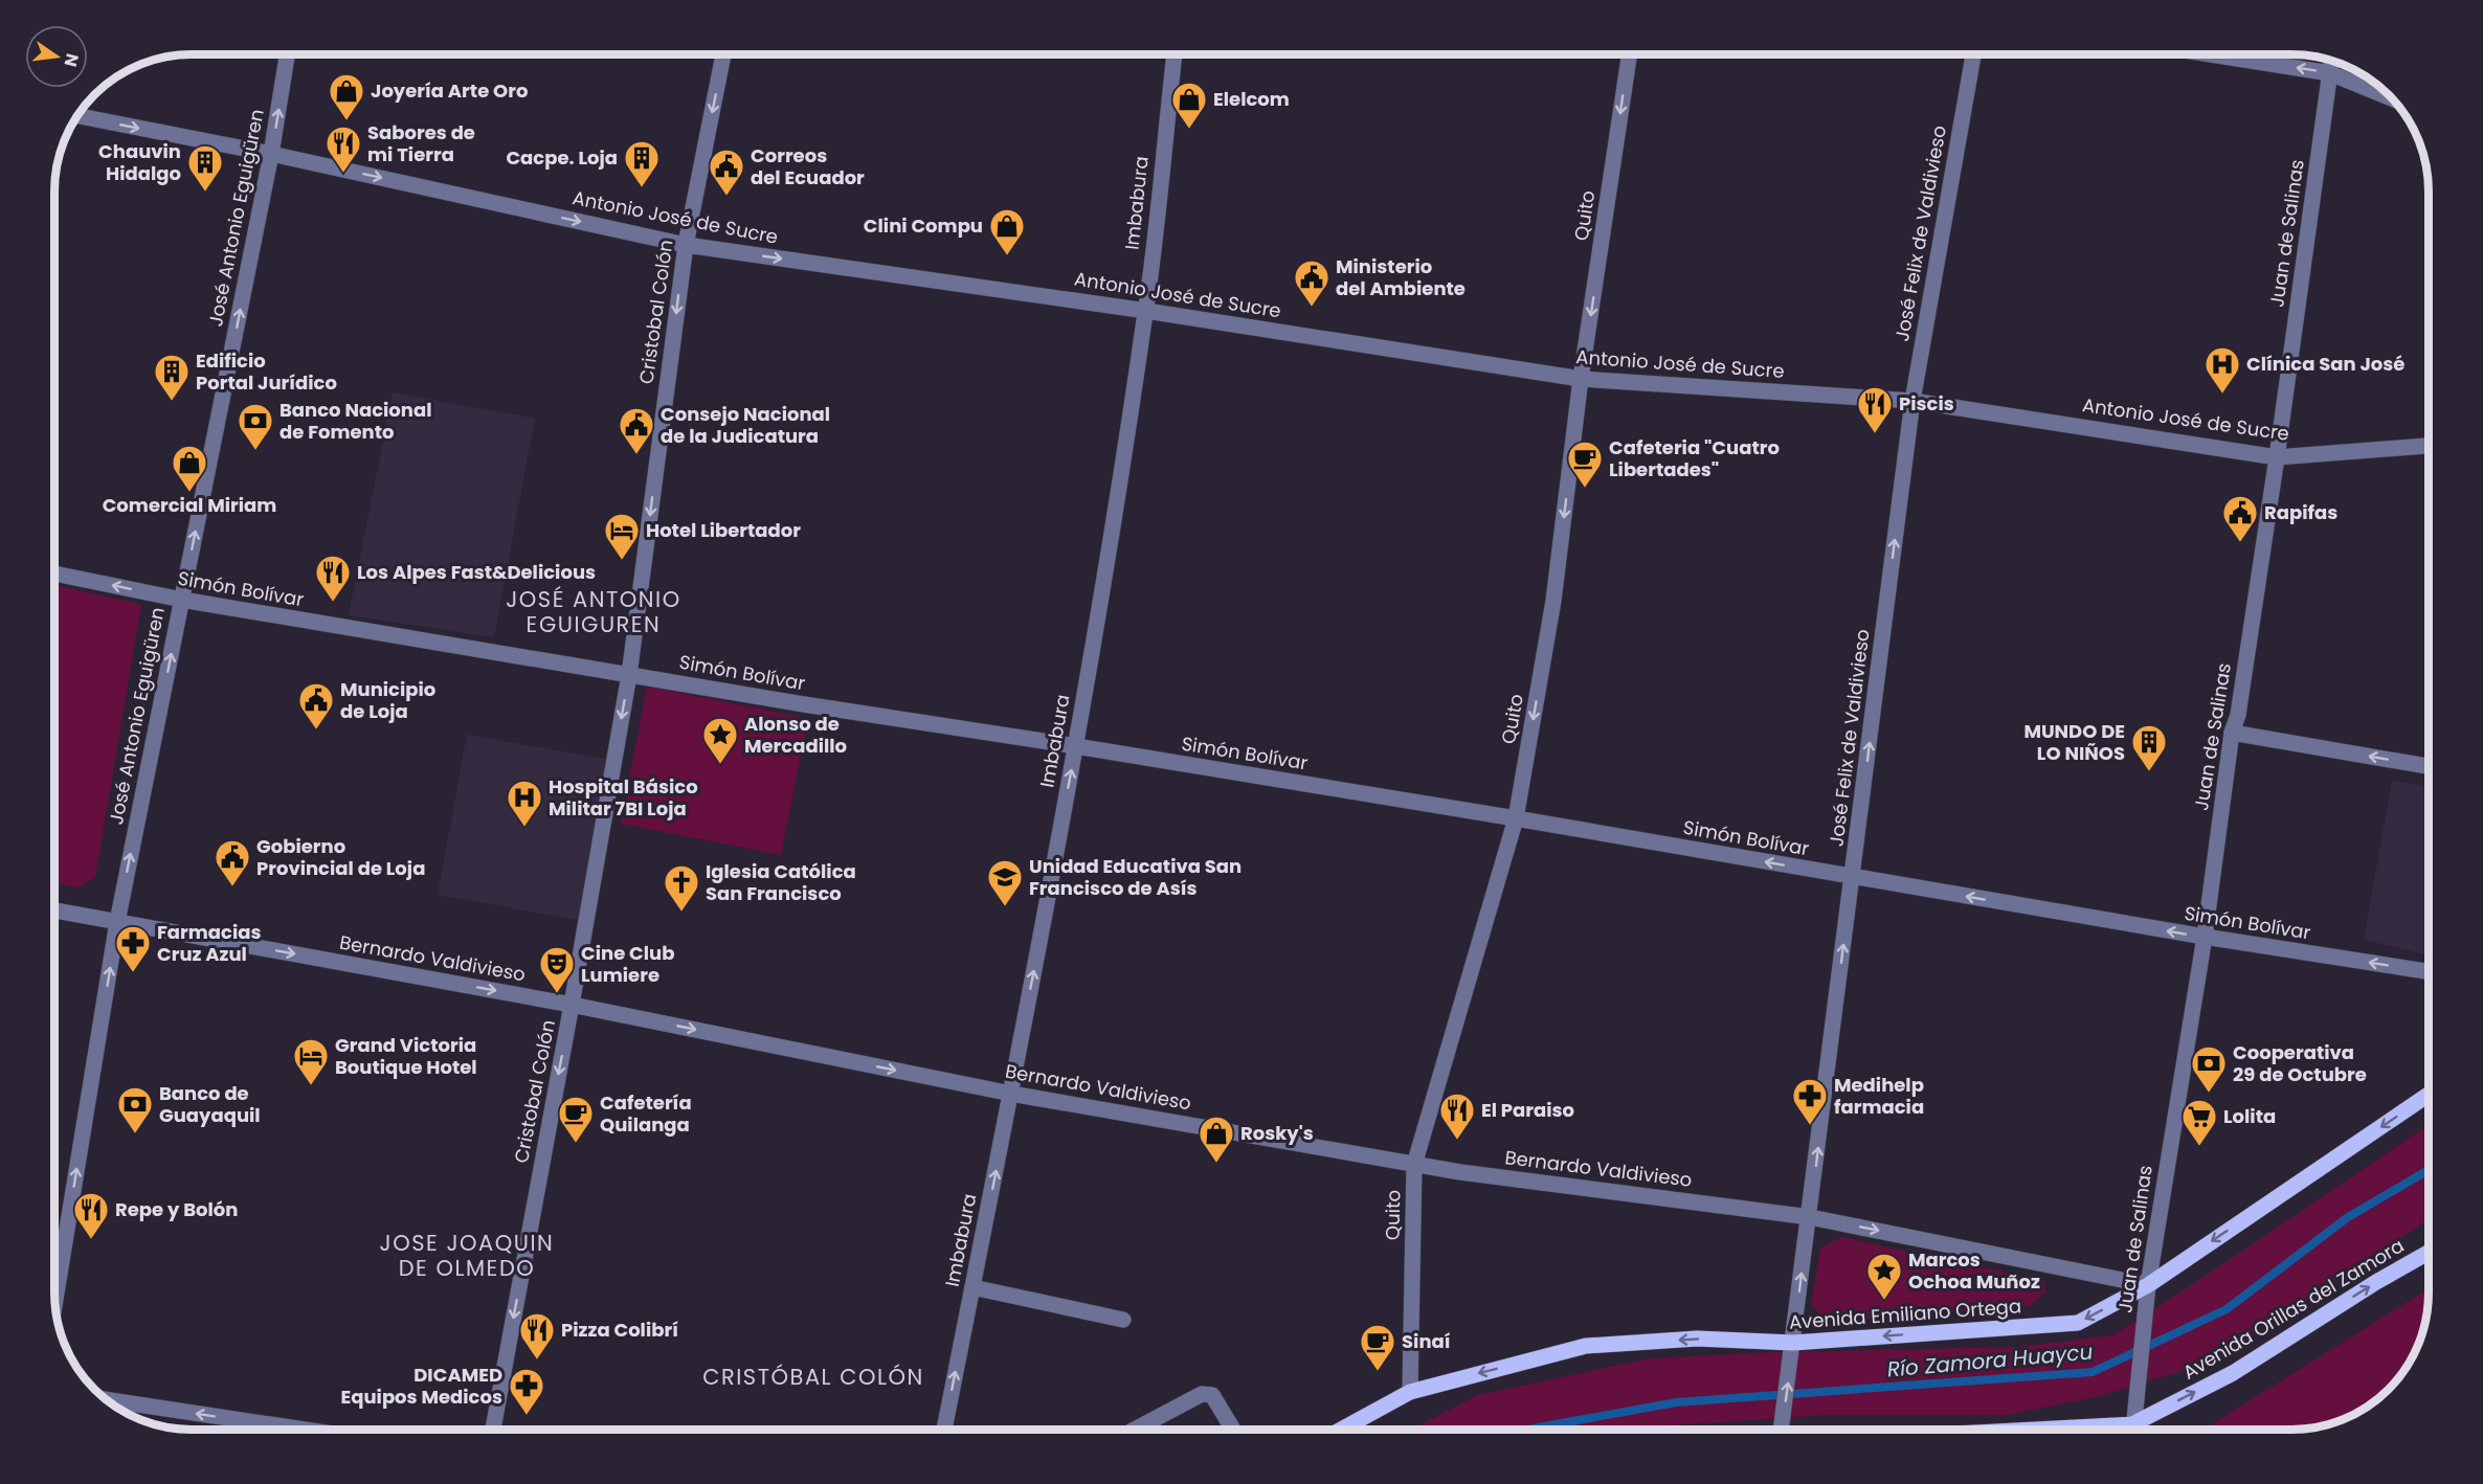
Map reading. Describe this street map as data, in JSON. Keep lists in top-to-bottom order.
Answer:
{
  "streets": {
    "main road": ["Avenida Orillas del Zamora", "Avenida Emiliano Ortega"],
    "street": [
      "Imbabura",
      "Quito",
      "José Antonio Eguigüren",
      "Antonio José de Sucre",
      "José Felix de Valdivieso",
      "Juan de Salinas",
      "Cristobal Colón",
      "Simón Bolívar",
      "Bernardo Valdivieso"
    ]
  },
  "crossings": [
    ["Imbabura", "Antonio José de Sucre"],
    ["Imbabura", "Simón Bolívar"],
    ["Imbabura", "Bernardo Valdivieso"],
    ["Quito", "Antonio José de Sucre"],
    ["Quito", "Simón Bolívar"],
    ["Quito", "Bernardo Valdivieso"],
    ["Quito", "Avenida Emiliano Ortega"],
    ["José Antonio Eguigüren", "Antonio José de Sucre"],
    ["José Antonio Eguigüren", "Simón Bolívar"],
    ["José Antonio Eguigüren", "Bernardo Valdivieso"],
    ["Antonio José de Sucre", "José Felix de Valdivieso"],
    ["Antonio José de Sucre", "Juan de Salinas"],
    ["Antonio José de Sucre", "Cristobal Colón"],
    ["José Felix de Valdivieso", "Simón Bolívar"],
    ["José Felix de Valdivieso", "Bernardo Valdivieso"],
    ["José Felix de Valdivieso", "Avenida Emiliano Ortega"],
    ["Juan de Salinas", "Simón Bolívar"],
    ["Juan de Salinas", "Bernardo Valdivieso"],
    ["Juan de Salinas", "Avenida Emiliano Ortega"],
    ["Cristobal Colón", "Simón Bolívar"],
    ["Cristobal Colón", "Bernardo Valdivieso"],
    ["Bernardo Valdivieso", "Avenida Emiliano Ortega"]
  ],
  "one_way": [
    "Imbabura",
    "Quito",
    "José Antonio Eguigüren",
    "Antonio José de Sucre",
    "José Felix de Valdivieso",
    "Cristobal Colón",
    "Simón Bolívar",
    "Bernardo Valdivieso",
    "Avenida Orillas del Zamora",
    "Avenida Emiliano Ortega"
  ],
  "districts": ["JOSÉ ANTONIO EGUIGUREN", "JOSE JOAQUIN DE OLMEDO", "CRISTÓBAL COLÓN"],
  "water": ["Río Zamora Huaycu"],
  "places": {
    "shop": [
      "Joyería Arte Oro",
      "Elelcom",
      "Clini Compu",
      "Comercial Miriam",
      "Rosky's"
    ],
    "restaurant": [
      "Sabores de mi Tierra",
      "Piscis",
      "Los Alpes Fast&Delicious",
      "El Paraiso",
      "Repe y Bolón",
      "Pizza Colibrí"
    ],
    "building": [
      "Cacpe. Loja",
      "Chauvin Hidalgo",
      "Edificio Portal Jurídico",
      "MUNDO DE LO NIÑOS"
    ],
    "public building": [
      "Correos del Ecuador",
      "Ministerio del Ambiente",
      "Consejo Nacional de la Judicatura",
      "Rapifas",
      "Municipio de Loja",
      "Gobierno Provincial de Loja"
    ],
    "hospital": ["Clínica San José", "Hospital Básico Militar 7BI Loja"],
    "bank": ["Banco Nacional de Fomento", "Cooperativa 29 de Octubre", "Banco de Guayaquil"],
    "cafe": ["Cafeteria \"Cuatro Libertades\"", "Cafetería Quilanga", "Sinaí"],
    "hotel": ["Hotel Libertador", "Grand Victoria Boutique Hotel"],
    "place": ["Alonso de Mercadillo", "Marcos Ochoa Muñoz"],
    "school or university": ["Unidad Educativa San Francisco de Asís"],
    "church": ["Iglesia Católica San Francisco"],
    "pharmacy": ["Farmacias Cruz Azul", "Medihelp farmacia", "DICAMED Equipos Medicos"],
    "theatre": ["Cine Club Lumiere"],
    "supermarket": ["Lolita"]
  },
  "north": "right"
}
